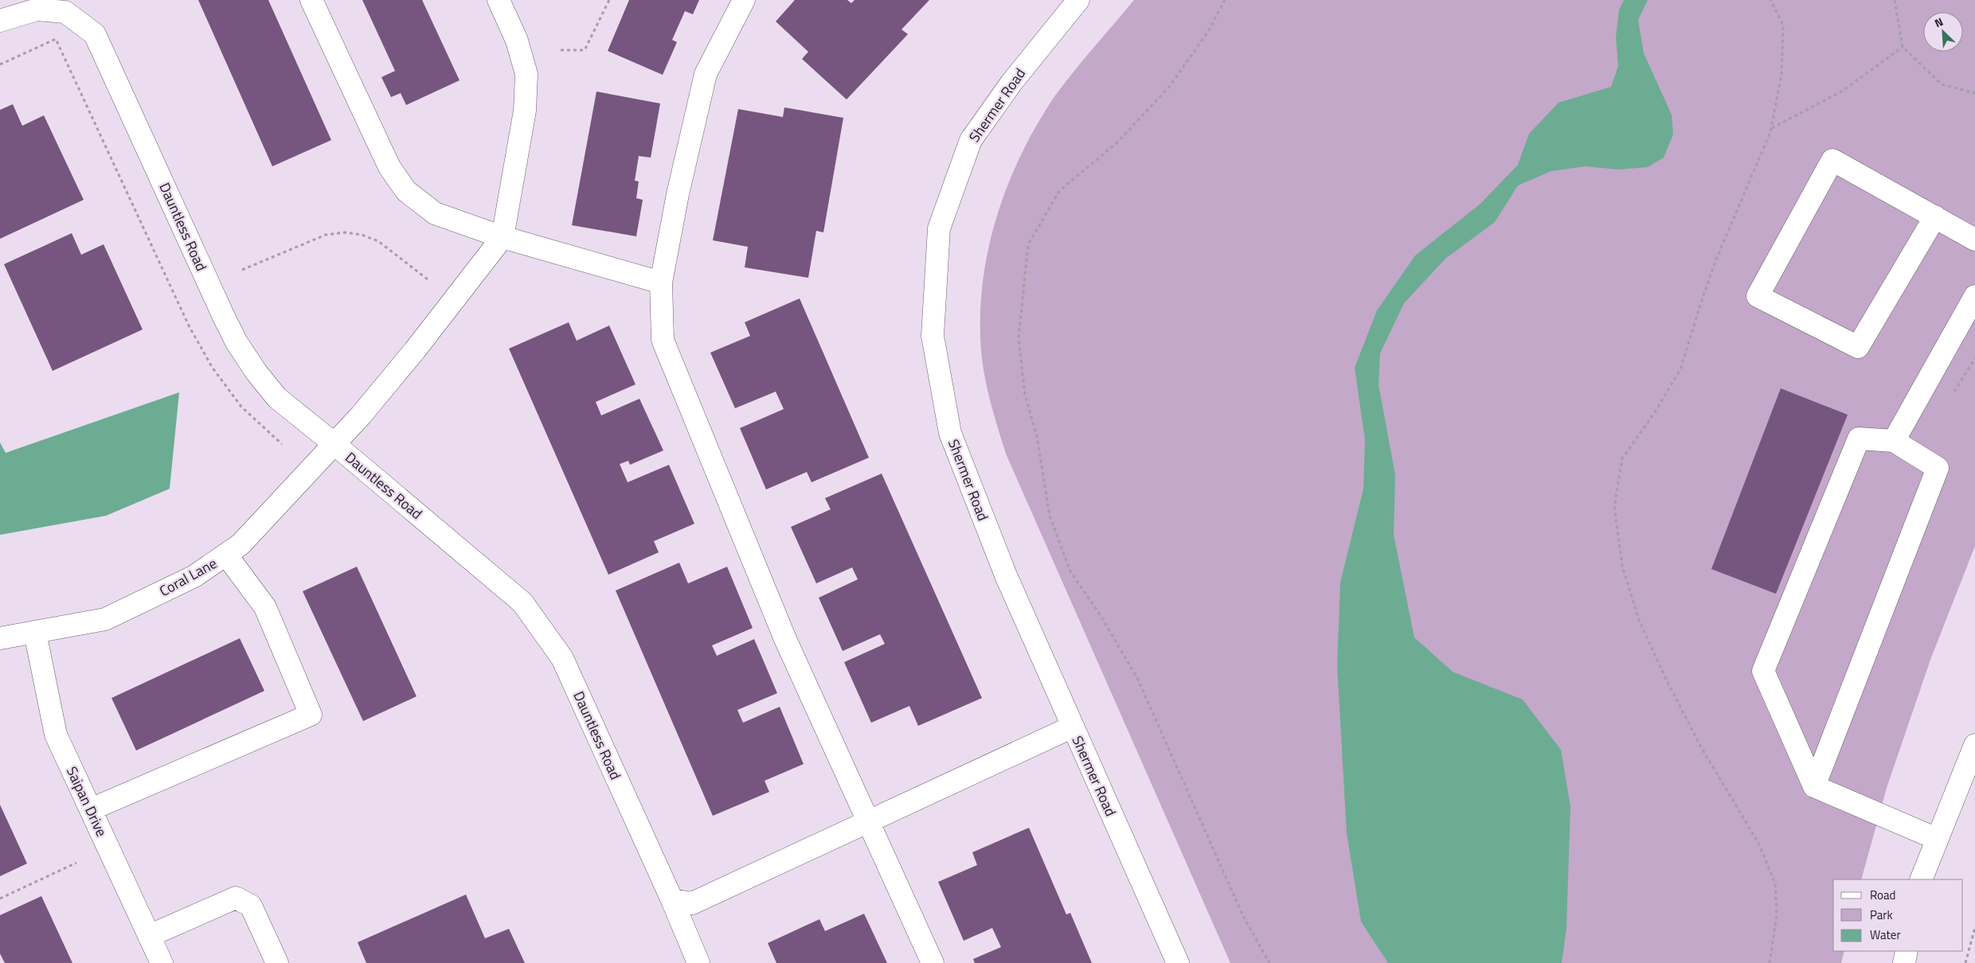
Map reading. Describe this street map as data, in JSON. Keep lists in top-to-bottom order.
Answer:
{
  "streets": {
    "street": [
      "Shermer Road",
      "Dauntless Road",
      "Coral Lane",
      "Saipan Drive"
    ]
  },
  "crossings": [
    ["Dauntless Road", "Coral Lane"],
    ["Coral Lane", "Saipan Drive"]
  ],
  "legend": ["Road", "Park", "Water"],
  "north": "top left"
}
